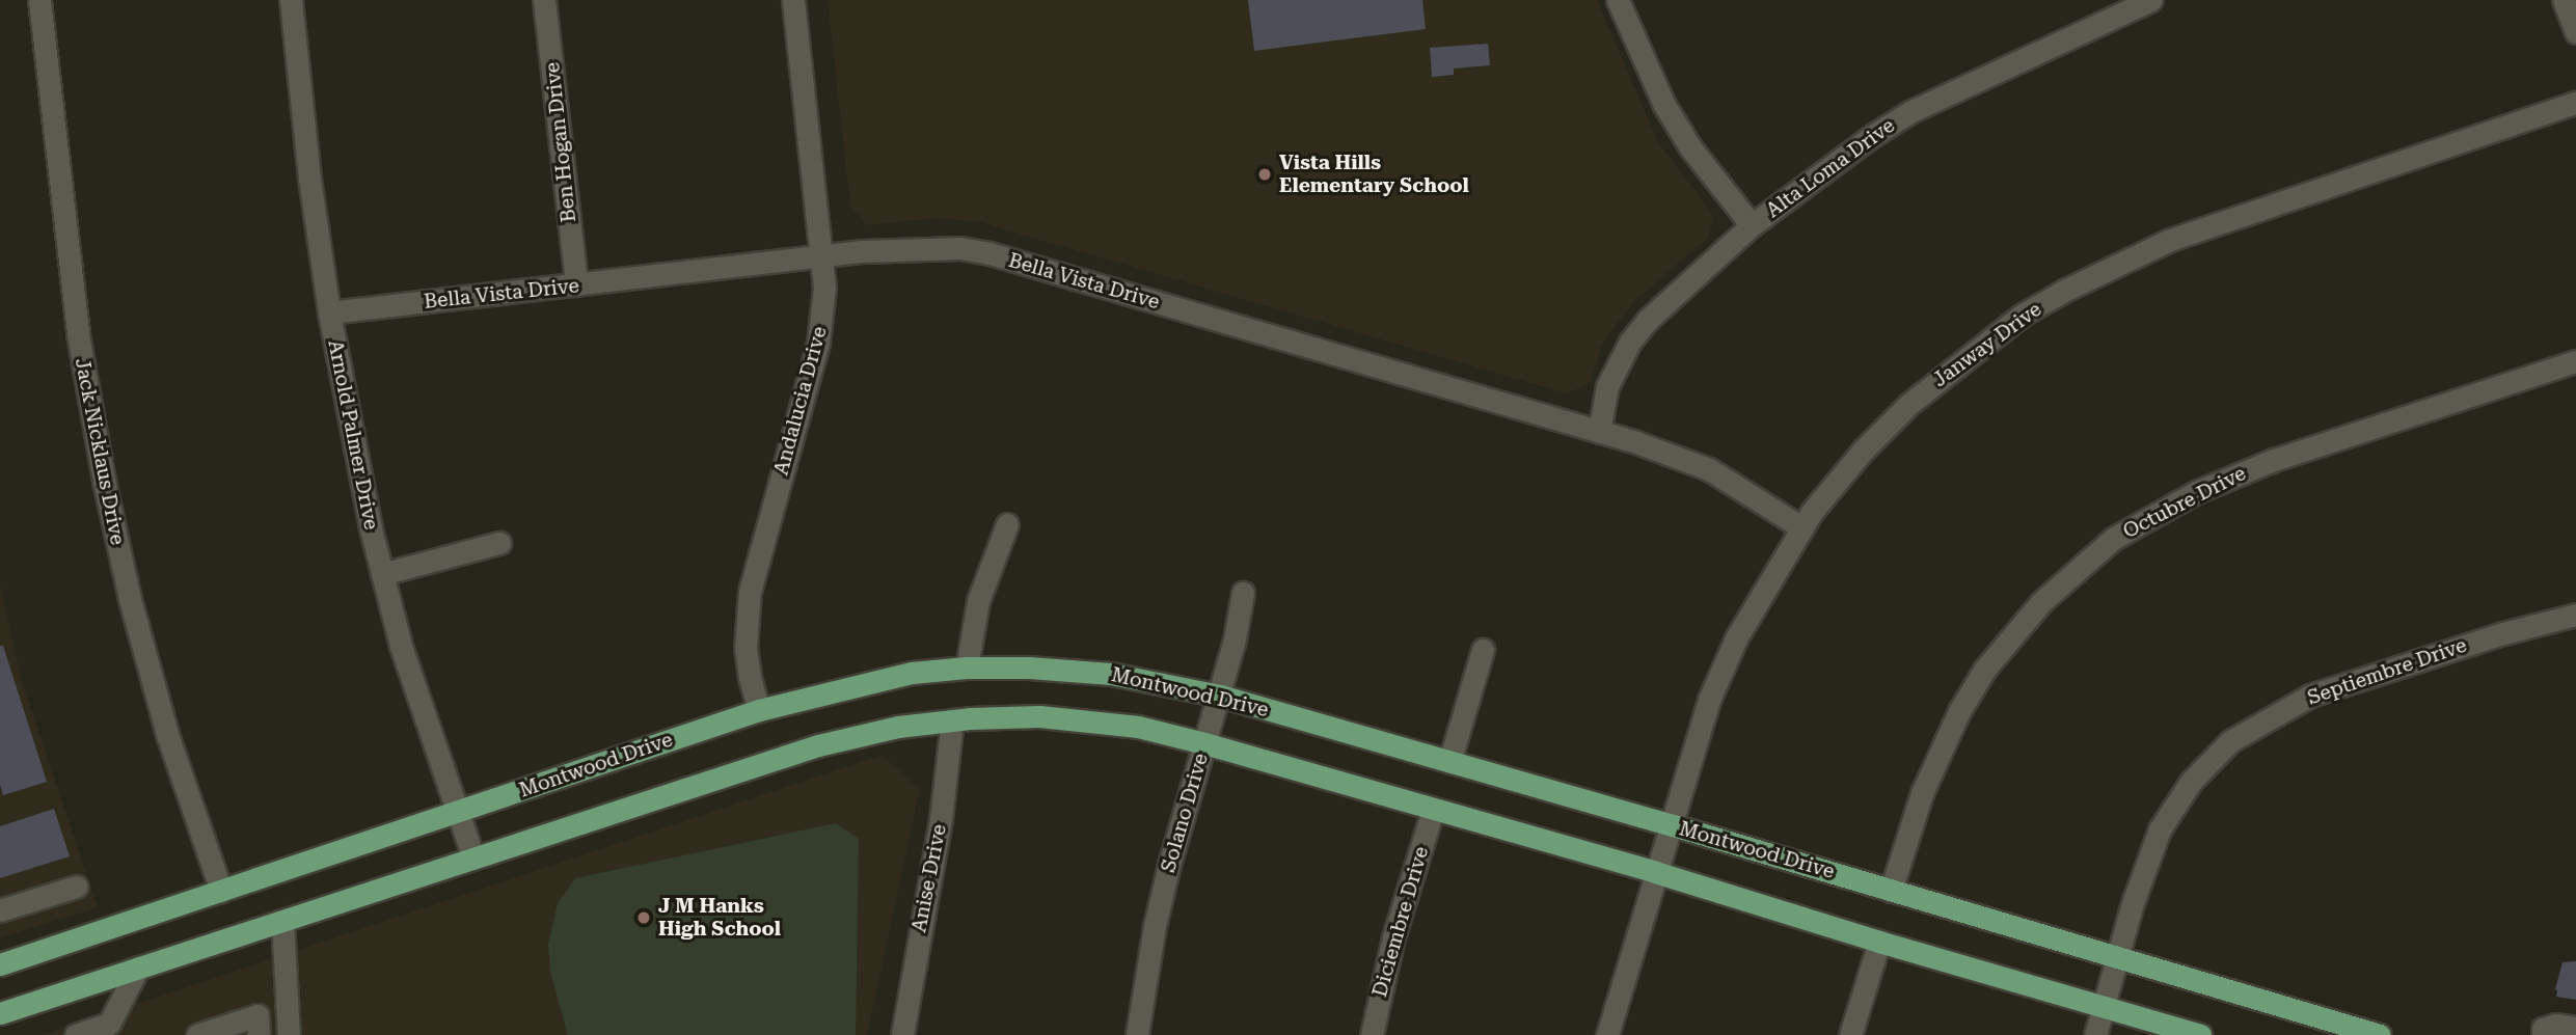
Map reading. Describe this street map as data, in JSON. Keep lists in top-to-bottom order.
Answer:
{
  "streets": {
    "main road": ["Montwood Drive"],
    "street": [
      "Ben Hogan Drive",
      "Alta Loma Drive",
      "Bella Vista Drive",
      "Janway Drive",
      "Andalucia Drive",
      "Arnold Palmer Drive",
      "Jack Nicklaus Drive",
      "Octubre Drive",
      "Septiembre Drive",
      "Solano Drive",
      "Anise Drive",
      "Diciembre Drive"
    ]
  },
  "crossings": [
    ["Ben Hogan Drive", "Bella Vista Drive"],
    ["Alta Loma Drive", "Bella Vista Drive"],
    ["Bella Vista Drive", "Janway Drive"],
    ["Bella Vista Drive", "Andalucia Drive"],
    ["Bella Vista Drive", "Arnold Palmer Drive"],
    ["Janway Drive", "Montwood Drive"],
    ["Andalucia Drive", "Montwood Drive"],
    ["Arnold Palmer Drive", "Montwood Drive"],
    ["Jack Nicklaus Drive", "Montwood Drive"],
    ["Octubre Drive", "Montwood Drive"],
    ["Septiembre Drive", "Montwood Drive"],
    ["Montwood Drive", "Solano Drive"]
  ],
  "places": ["Vista Hills Elementary School", "J M Hanks High School"]
}
